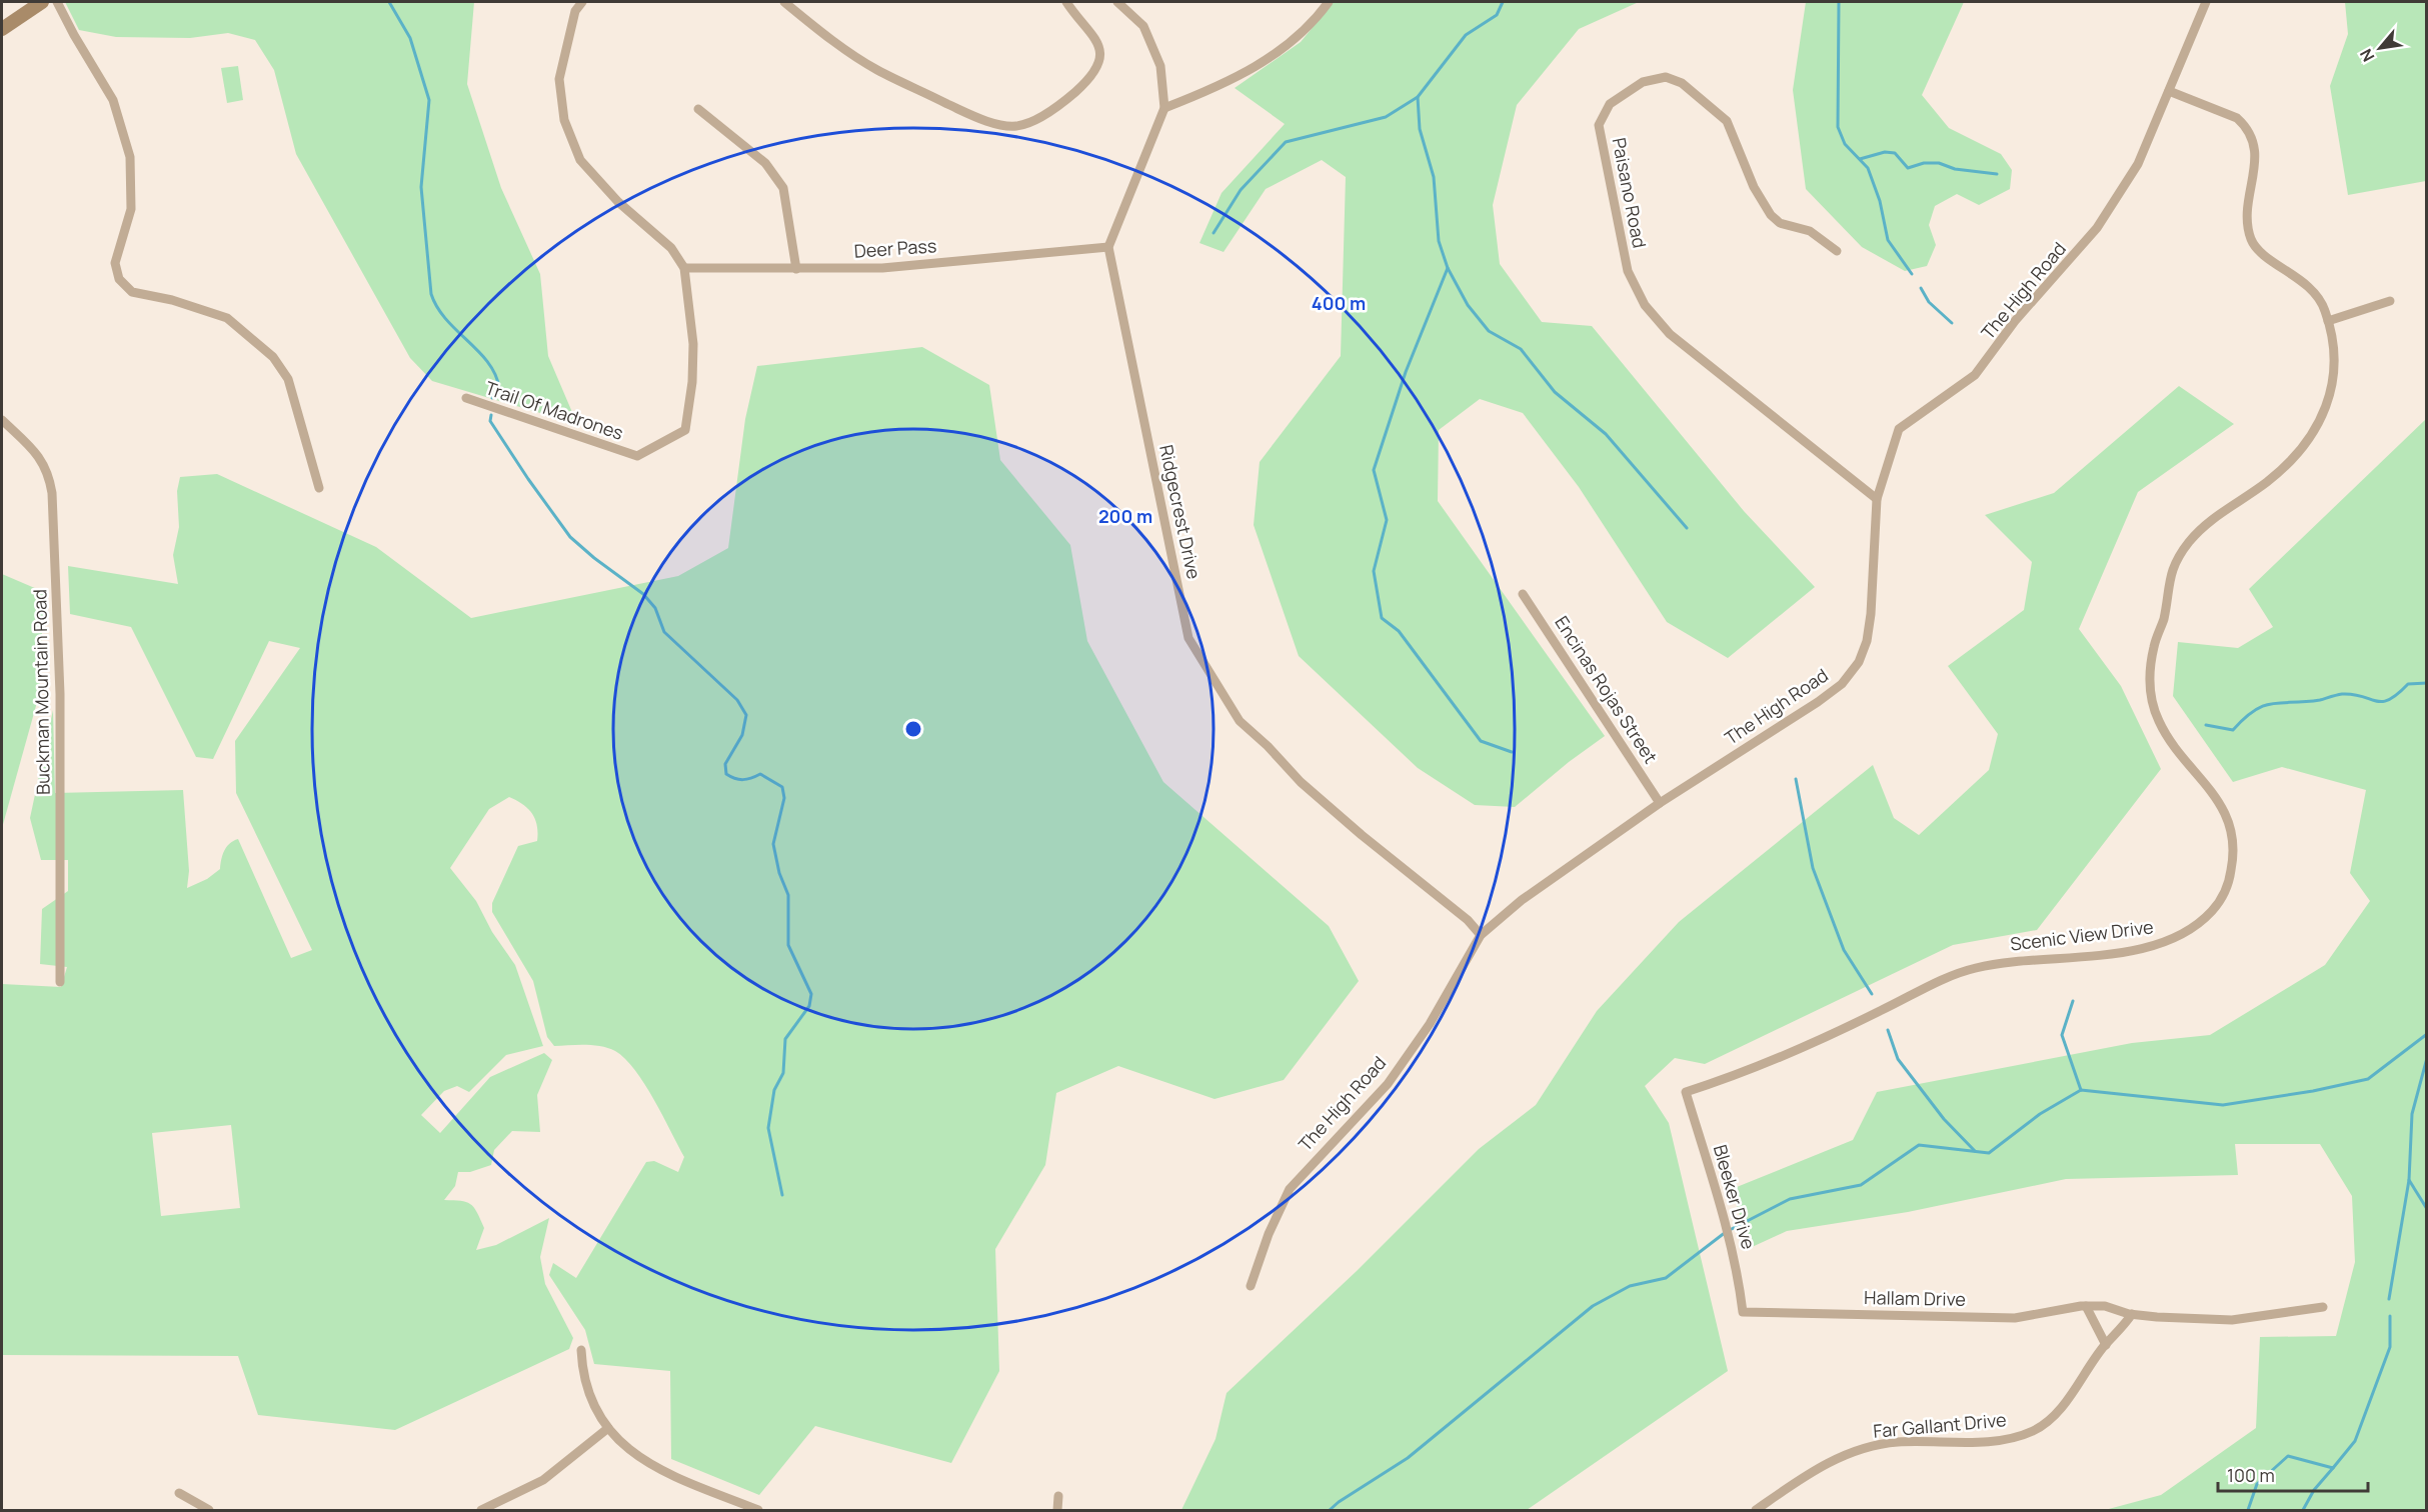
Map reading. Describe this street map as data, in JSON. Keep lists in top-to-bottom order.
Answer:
{
  "streets": {
    "street": [
      "Paisano Road",
      "Deer Pass",
      "The High Road",
      "Trail Of Madrones",
      "Ridgecrest Drive",
      "Encinas Rojas Street",
      "Buckman Mountain Road",
      "Scenic View Drive",
      "Bleeker Drive",
      "Hallam Drive",
      "Far Gallant Drive"
    ]
  },
  "crossings": [
    ["Paisano Road", "The High Road"],
    ["Deer Pass", "Trail Of Madrones"],
    ["Deer Pass", "Ridgecrest Drive"],
    ["The High Road", "Ridgecrest Drive"],
    ["The High Road", "Encinas Rojas Street"],
    ["The High Road", "Scenic View Drive"],
    ["Scenic View Drive", "Bleeker Drive"],
    ["Bleeker Drive", "Hallam Drive"]
  ],
  "scale_bar": "100 m",
  "north": "bottom left",
  "rings": ["400 m", "200 m"]
}
